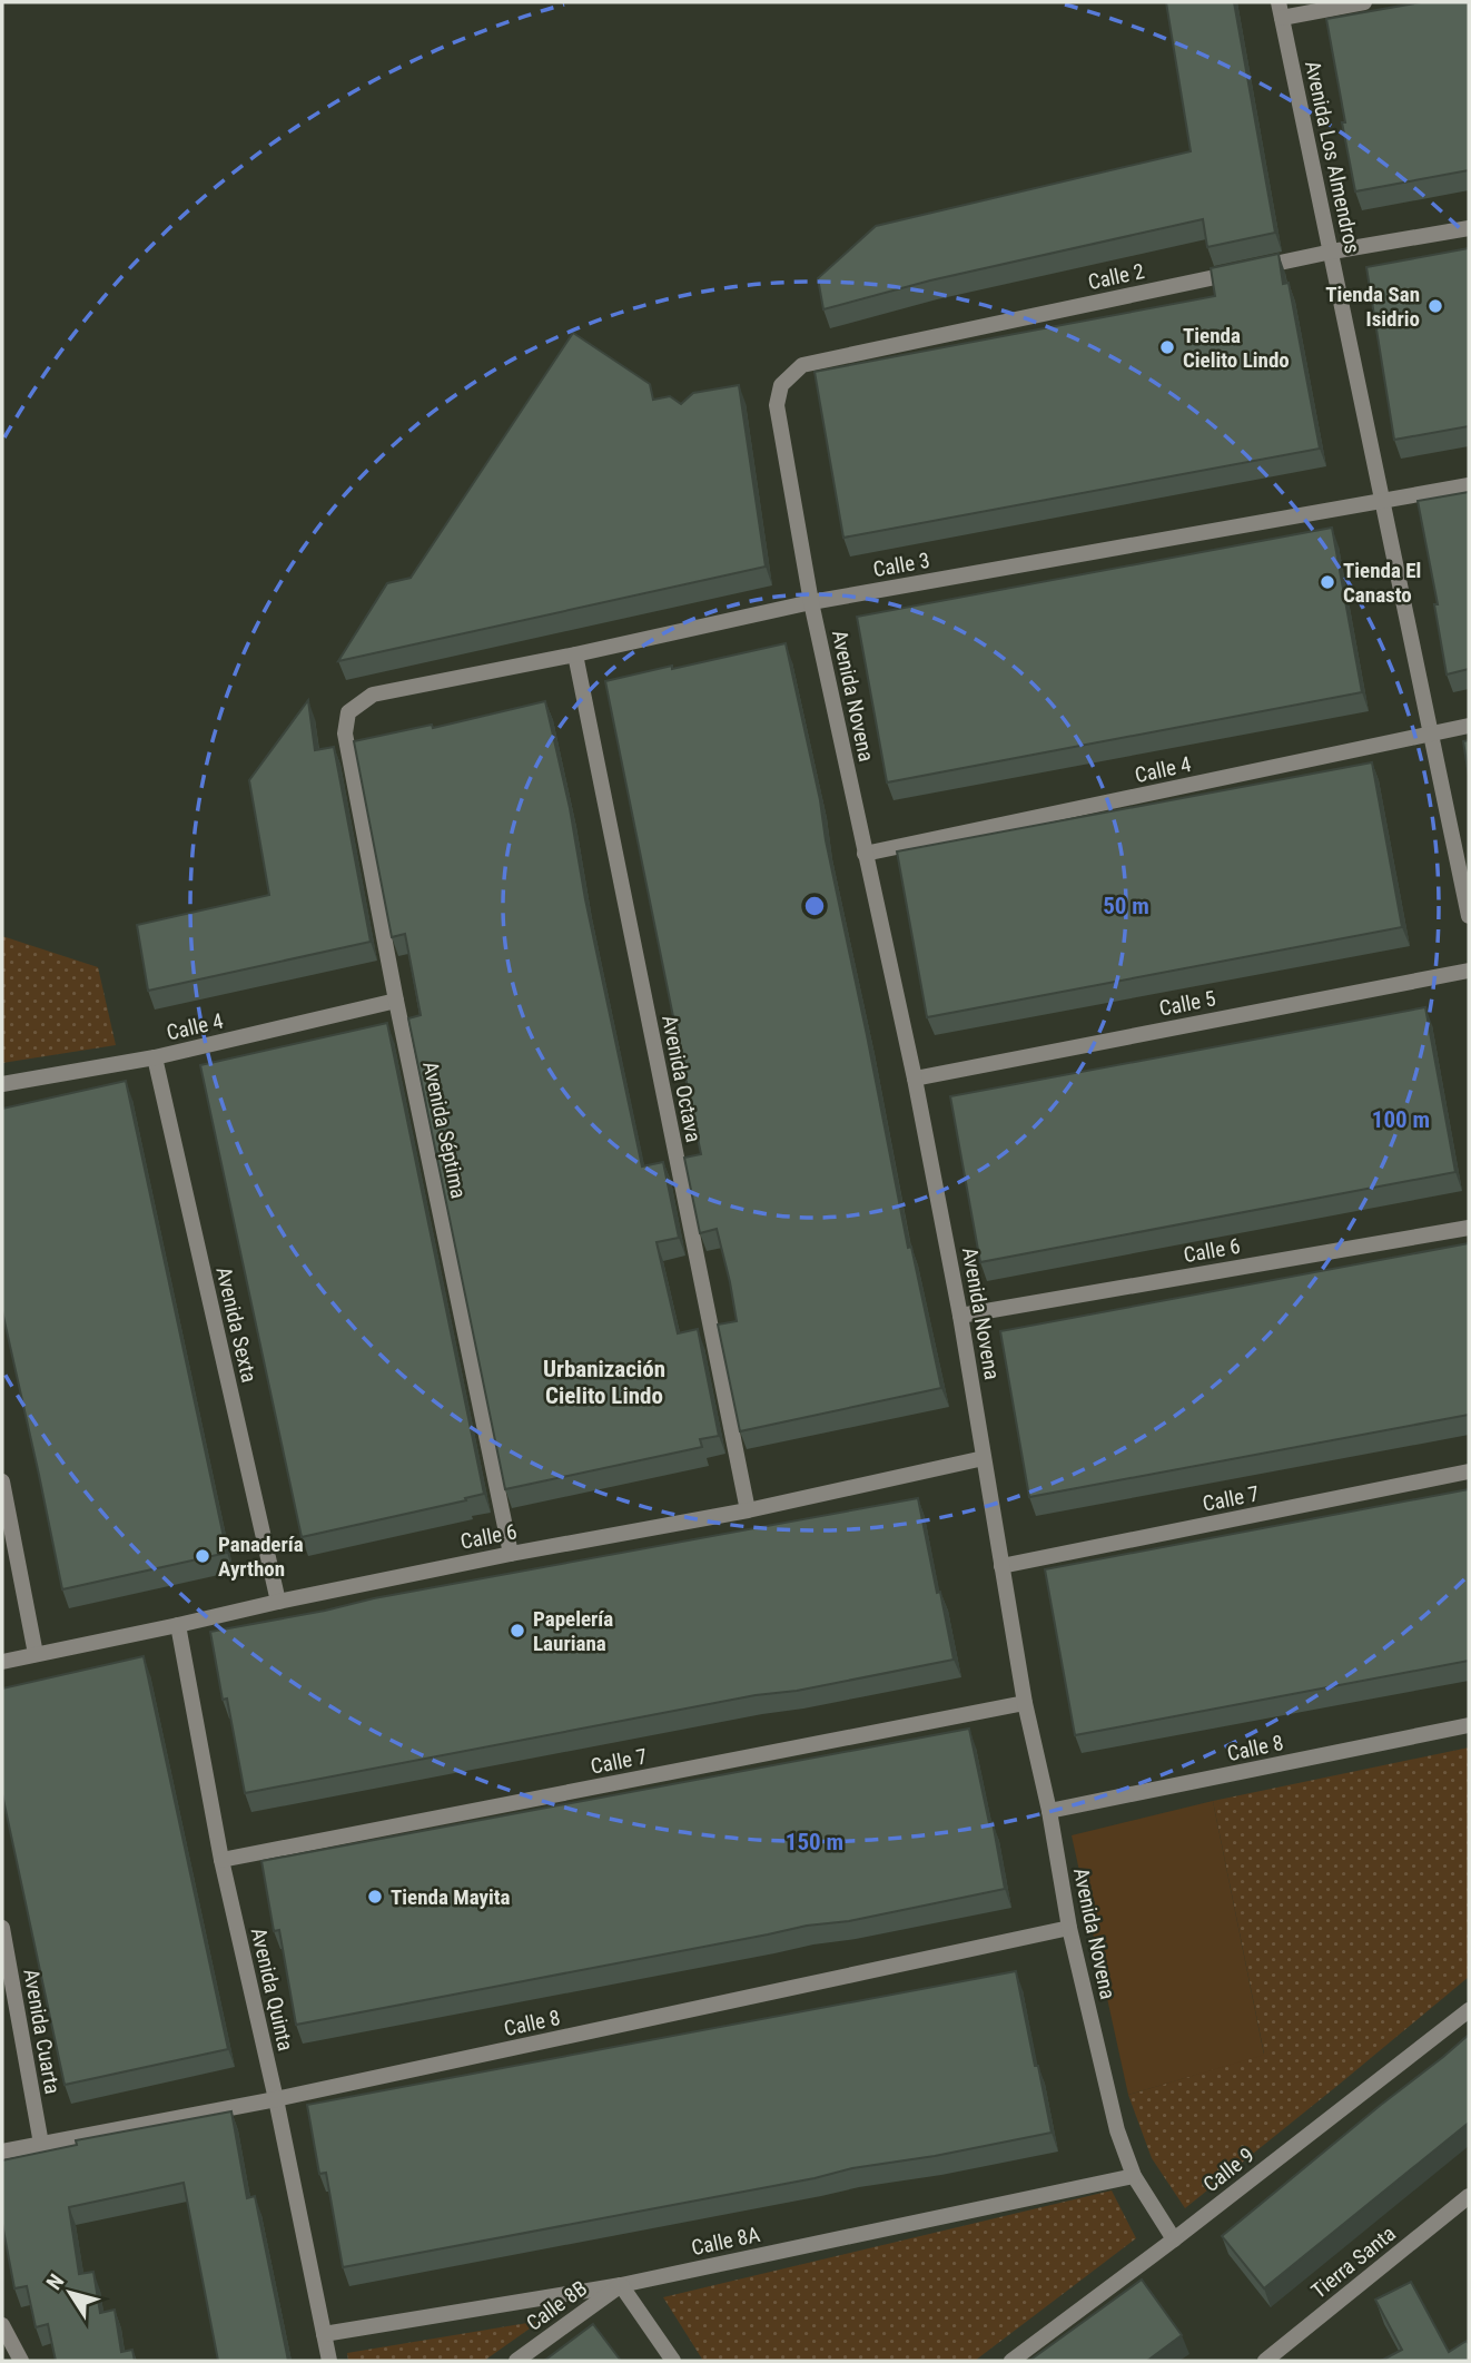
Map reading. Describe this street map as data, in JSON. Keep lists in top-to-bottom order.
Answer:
{
  "streets": {
    "street": [
      "Avenida Los Almendros",
      "Calle 2",
      "Calle 3",
      "Avenida Novena",
      "Calle 4",
      "Calle 5",
      "Avenida Octava",
      "Avenida Séptima",
      "Calle 6",
      "Avenida Sexta",
      "Calle 7",
      "Calle 8",
      "Avenida Quinta",
      "Avenida Cuarta",
      "Calle 9",
      "Calle 8A",
      "Tierra Santa",
      "Calle 8B"
    ]
  },
  "crossings": [
    ["Avenida Los Almendros", "Calle 2"],
    ["Avenida Los Almendros", "Calle 3"],
    ["Avenida Los Almendros", "Calle 4"],
    ["Calle 2", "Avenida Novena"],
    ["Calle 3", "Avenida Novena"],
    ["Calle 3", "Avenida Octava"],
    ["Calle 3", "Avenida Séptima"],
    ["Avenida Novena", "Calle 4"],
    ["Avenida Novena", "Calle 5"],
    ["Avenida Novena", "Calle 6"],
    ["Avenida Novena", "Calle 7"],
    ["Avenida Novena", "Calle 8"],
    ["Avenida Novena", "Calle 9"],
    ["Avenida Novena", "Calle 8A"],
    ["Calle 4", "Avenida Séptima"],
    ["Calle 4", "Avenida Sexta"],
    ["Avenida Octava", "Calle 6"],
    ["Avenida Séptima", "Calle 6"],
    ["Calle 6", "Avenida Sexta"],
    ["Calle 6", "Avenida Quinta"],
    ["Calle 7", "Avenida Quinta"],
    ["Calle 8", "Avenida Quinta"],
    ["Calle 8", "Avenida Cuarta"],
    ["Avenida Quinta", "Calle 8A"],
    ["Calle 8A", "Calle 8B"]
  ],
  "districts": ["Urbanización Cielito Lindo"],
  "places": [
    "Tienda San Isidrio",
    "Tienda Cielito Lindo",
    "Tienda El Canasto",
    "Panadería Ayrthon",
    "Papelería Lauriana",
    "Tienda Mayita"
  ],
  "north": "top left",
  "rings": ["50 m", "100 m", "150 m"]
}
